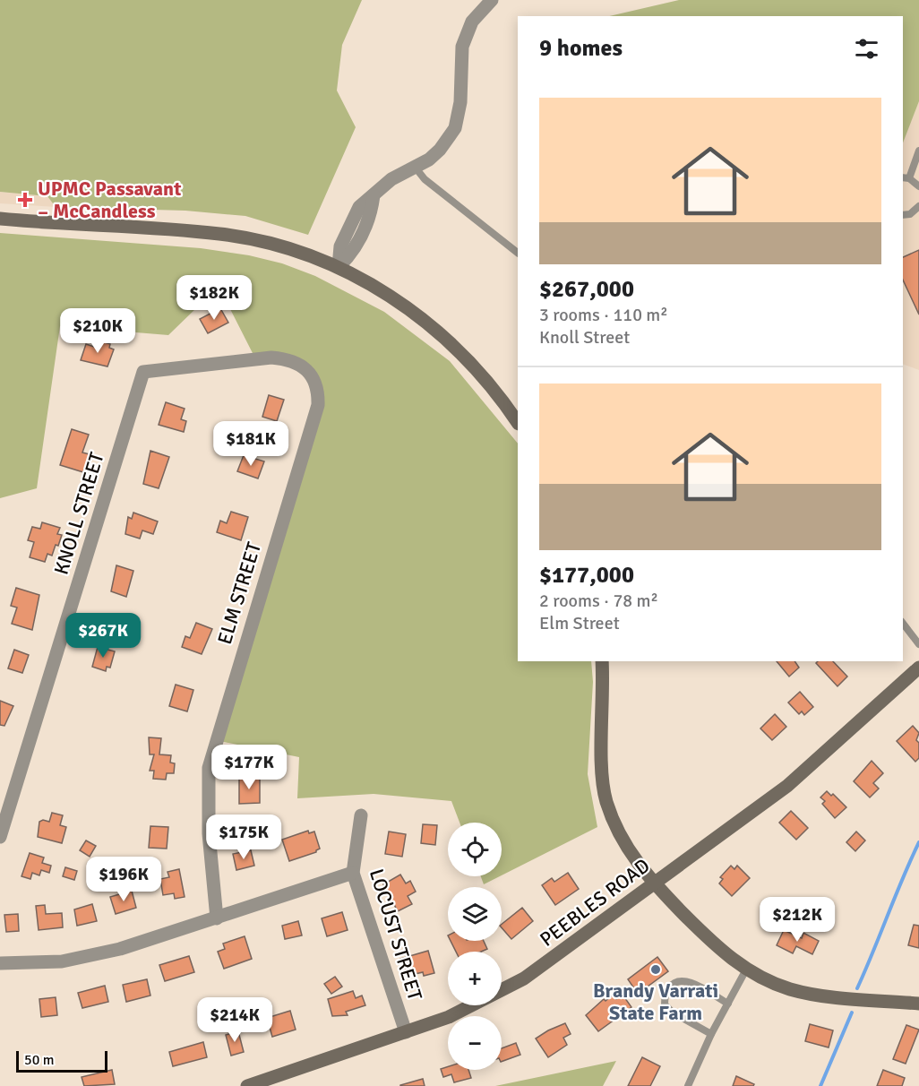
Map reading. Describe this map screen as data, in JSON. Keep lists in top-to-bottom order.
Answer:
{
  "streets": {
    "street": [
      "KNOLL STREET",
      "ELM STREET",
      "PEEBLES ROAD",
      "LOCUST STREET"
    ]
  },
  "crossings": [
    ["KNOLL STREET", "ELM STREET"],
    ["PEEBLES ROAD", "LOCUST STREET"]
  ],
  "places": {
    "health": ["UPMC Passavant – McCandless"],
    "other": ["Brandy Varrati State Farm"]
  },
  "scale_bar": "50 m",
  "page": {
    "heading": "9 homes",
    "list": [
      {
        "name": "$267,000",
        "note": "3 rooms · 110 m² · Knoll Street"
      },
      {
        "name": "$177,000",
        "note": "2 rooms · 78 m² · Elm Street"
      }
    ],
    "price": [
      "$182K",
      "$210K",
      "$181K",
      "$267K",
      "$177K",
      "$175K",
      "$196K",
      "$212K",
      "$214K"
    ],
    "map_buttons": ["+", "−"],
    "scale": "50 m"
  }
}
